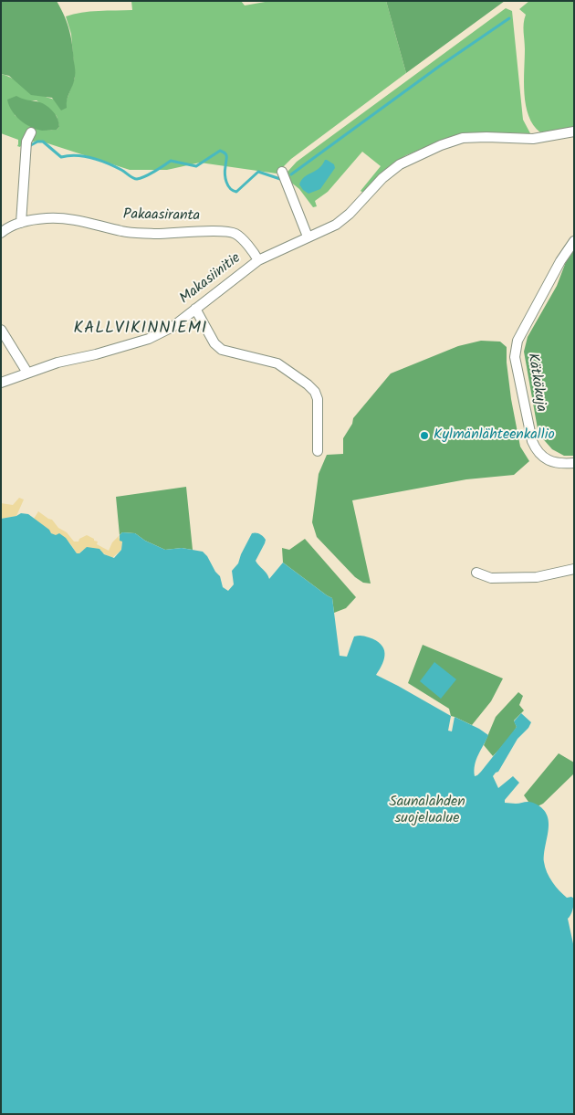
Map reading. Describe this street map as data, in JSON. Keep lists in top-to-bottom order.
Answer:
{
  "streets": {
    "street": ["Pakaasiranta", "Makasiinitie", "Kätkökuja"]
  },
  "crossings": [
    ["Pakaasiranta", "Makasiinitie"]
  ],
  "districts": ["KALLVIKINNIEMI"],
  "parks": ["Saunalahden suojelualue"],
  "places": ["Kylmänlähteenkallio"]
}
